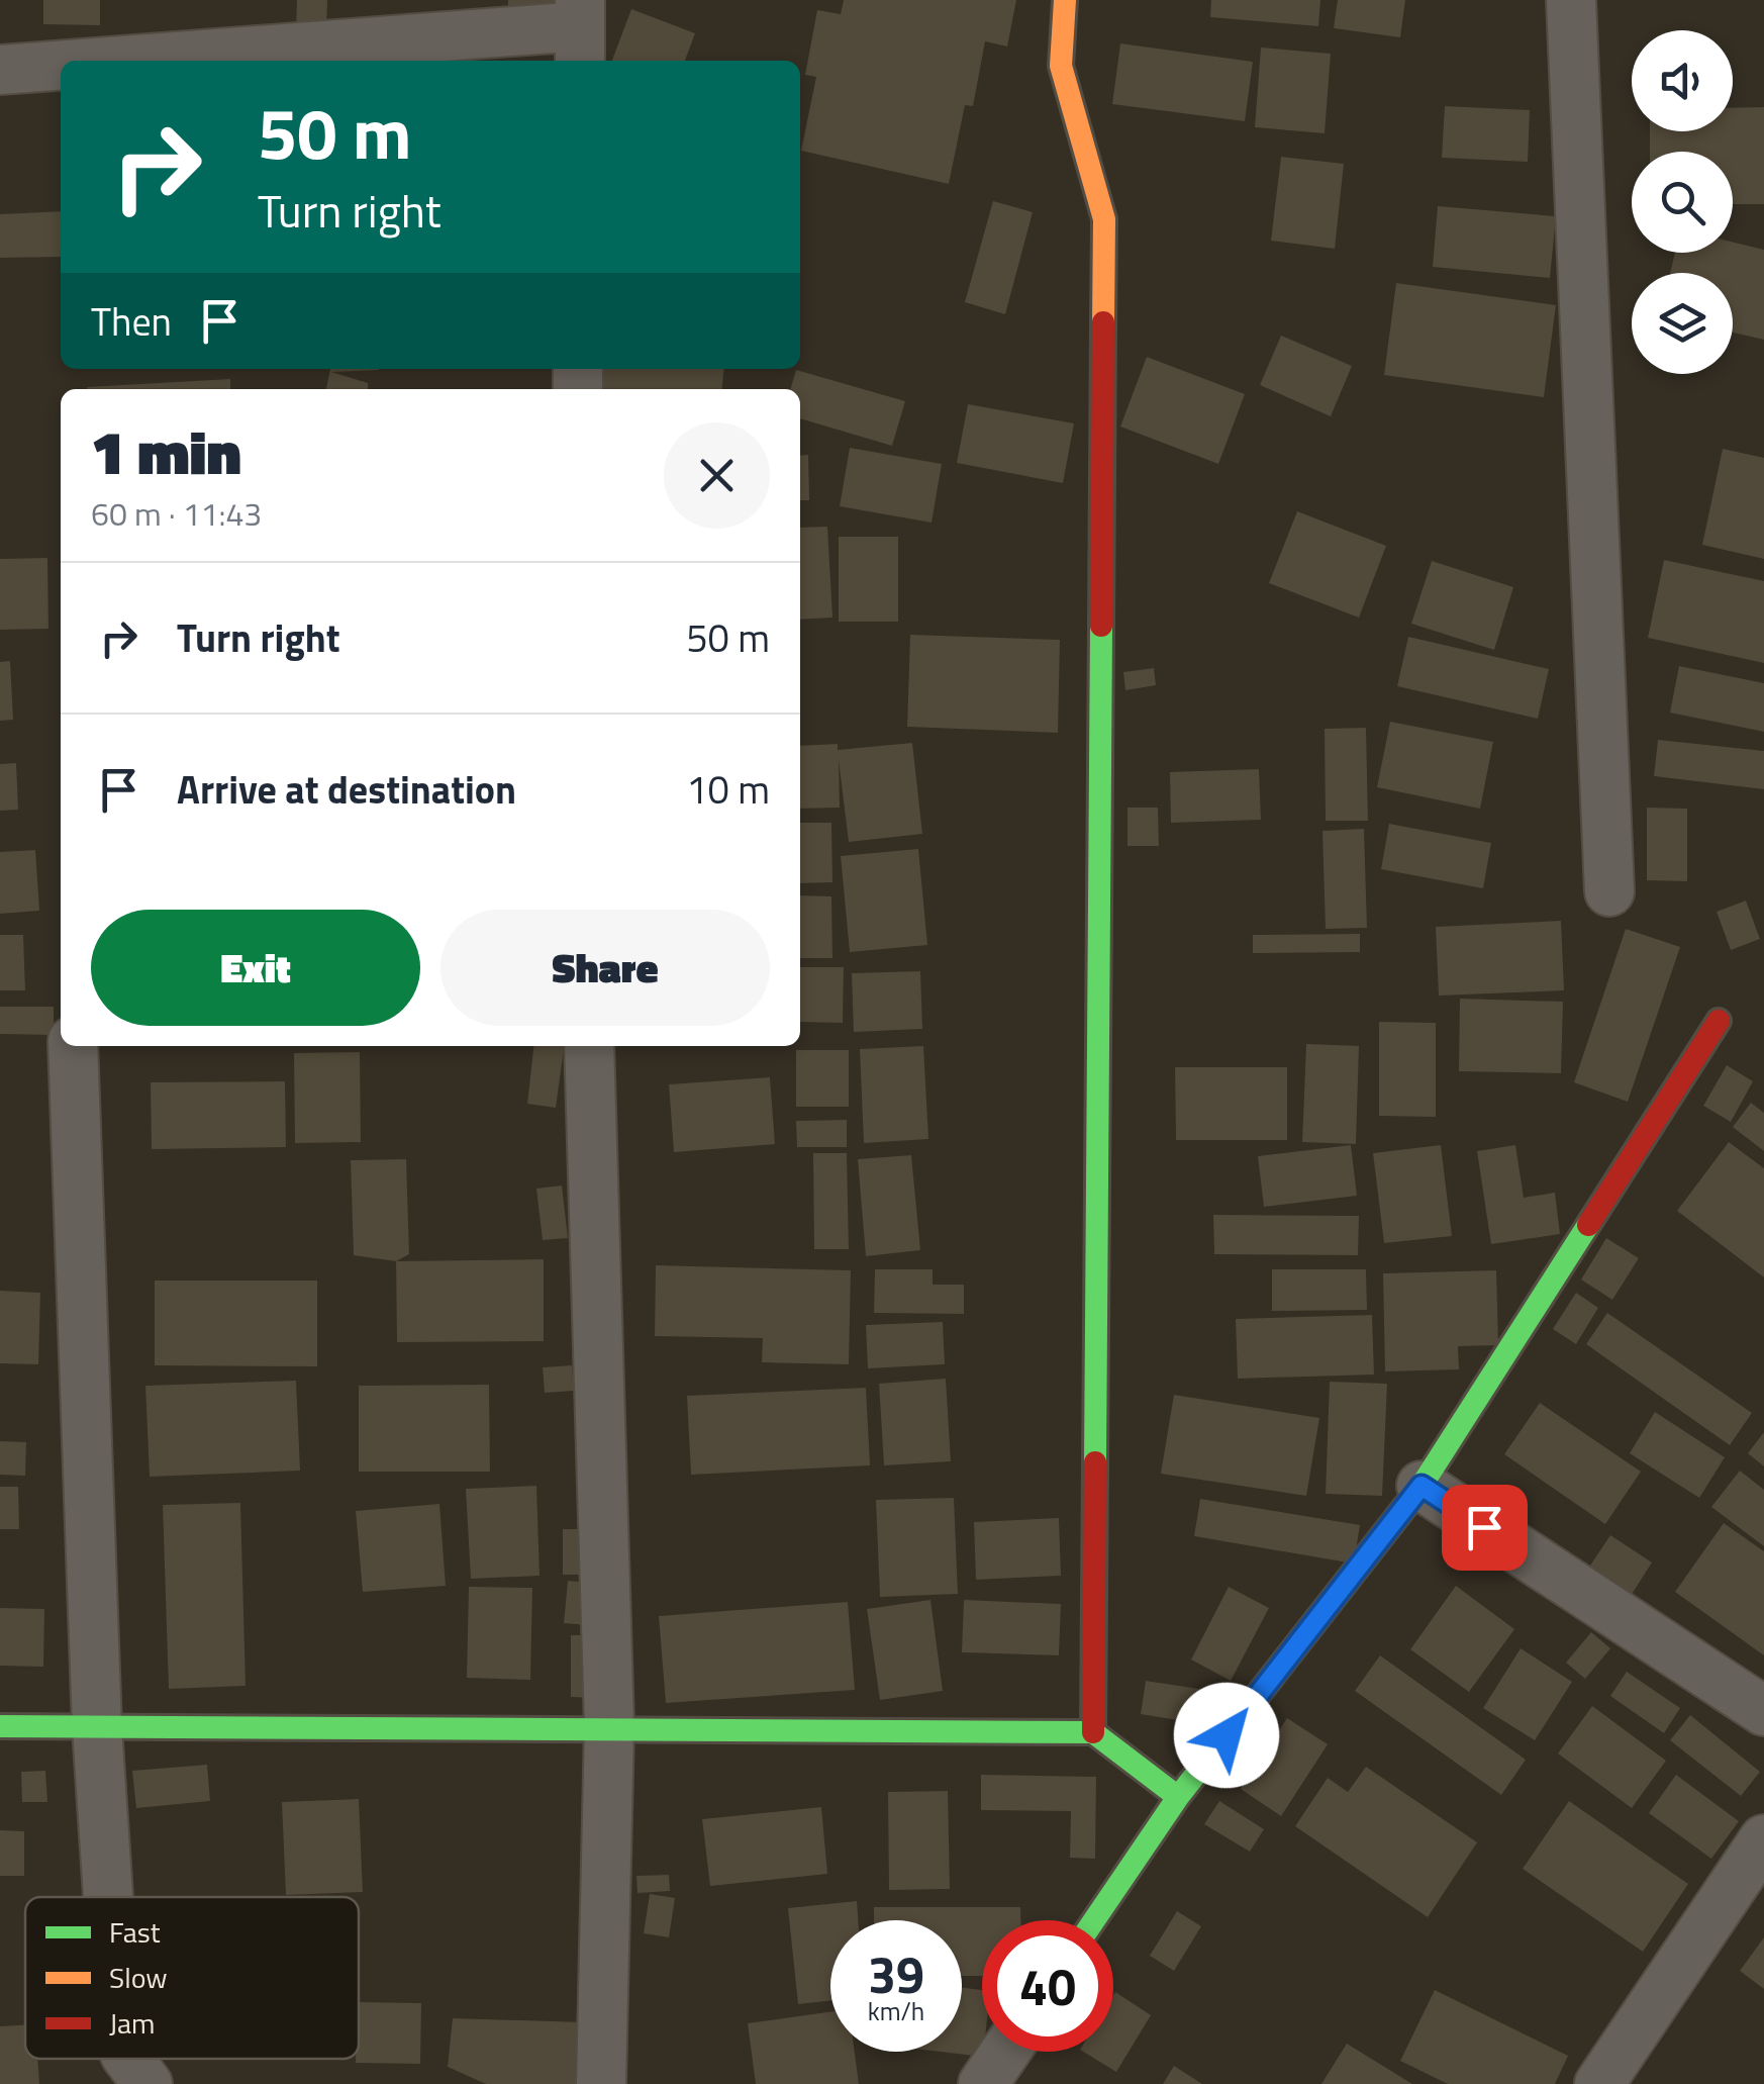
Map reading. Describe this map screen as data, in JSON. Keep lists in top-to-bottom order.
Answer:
{
  "legend": ["Fast", "Slow", "Jam"],
  "page": {
    "turn": ["50 m", "Turn right"],
    "then": "Then",
    "heading": ["1 min", "60 m · 11:43"],
    "list": [
      {
        "name": "Turn right",
        "value": "50 m"
      },
      {
        "name": "Arrive at destination",
        "value": "10 m"
      }
    ],
    "buttons": ["Exit", "Share"],
    "speed": "39 km/h",
    "limit": "40"
  }
}
